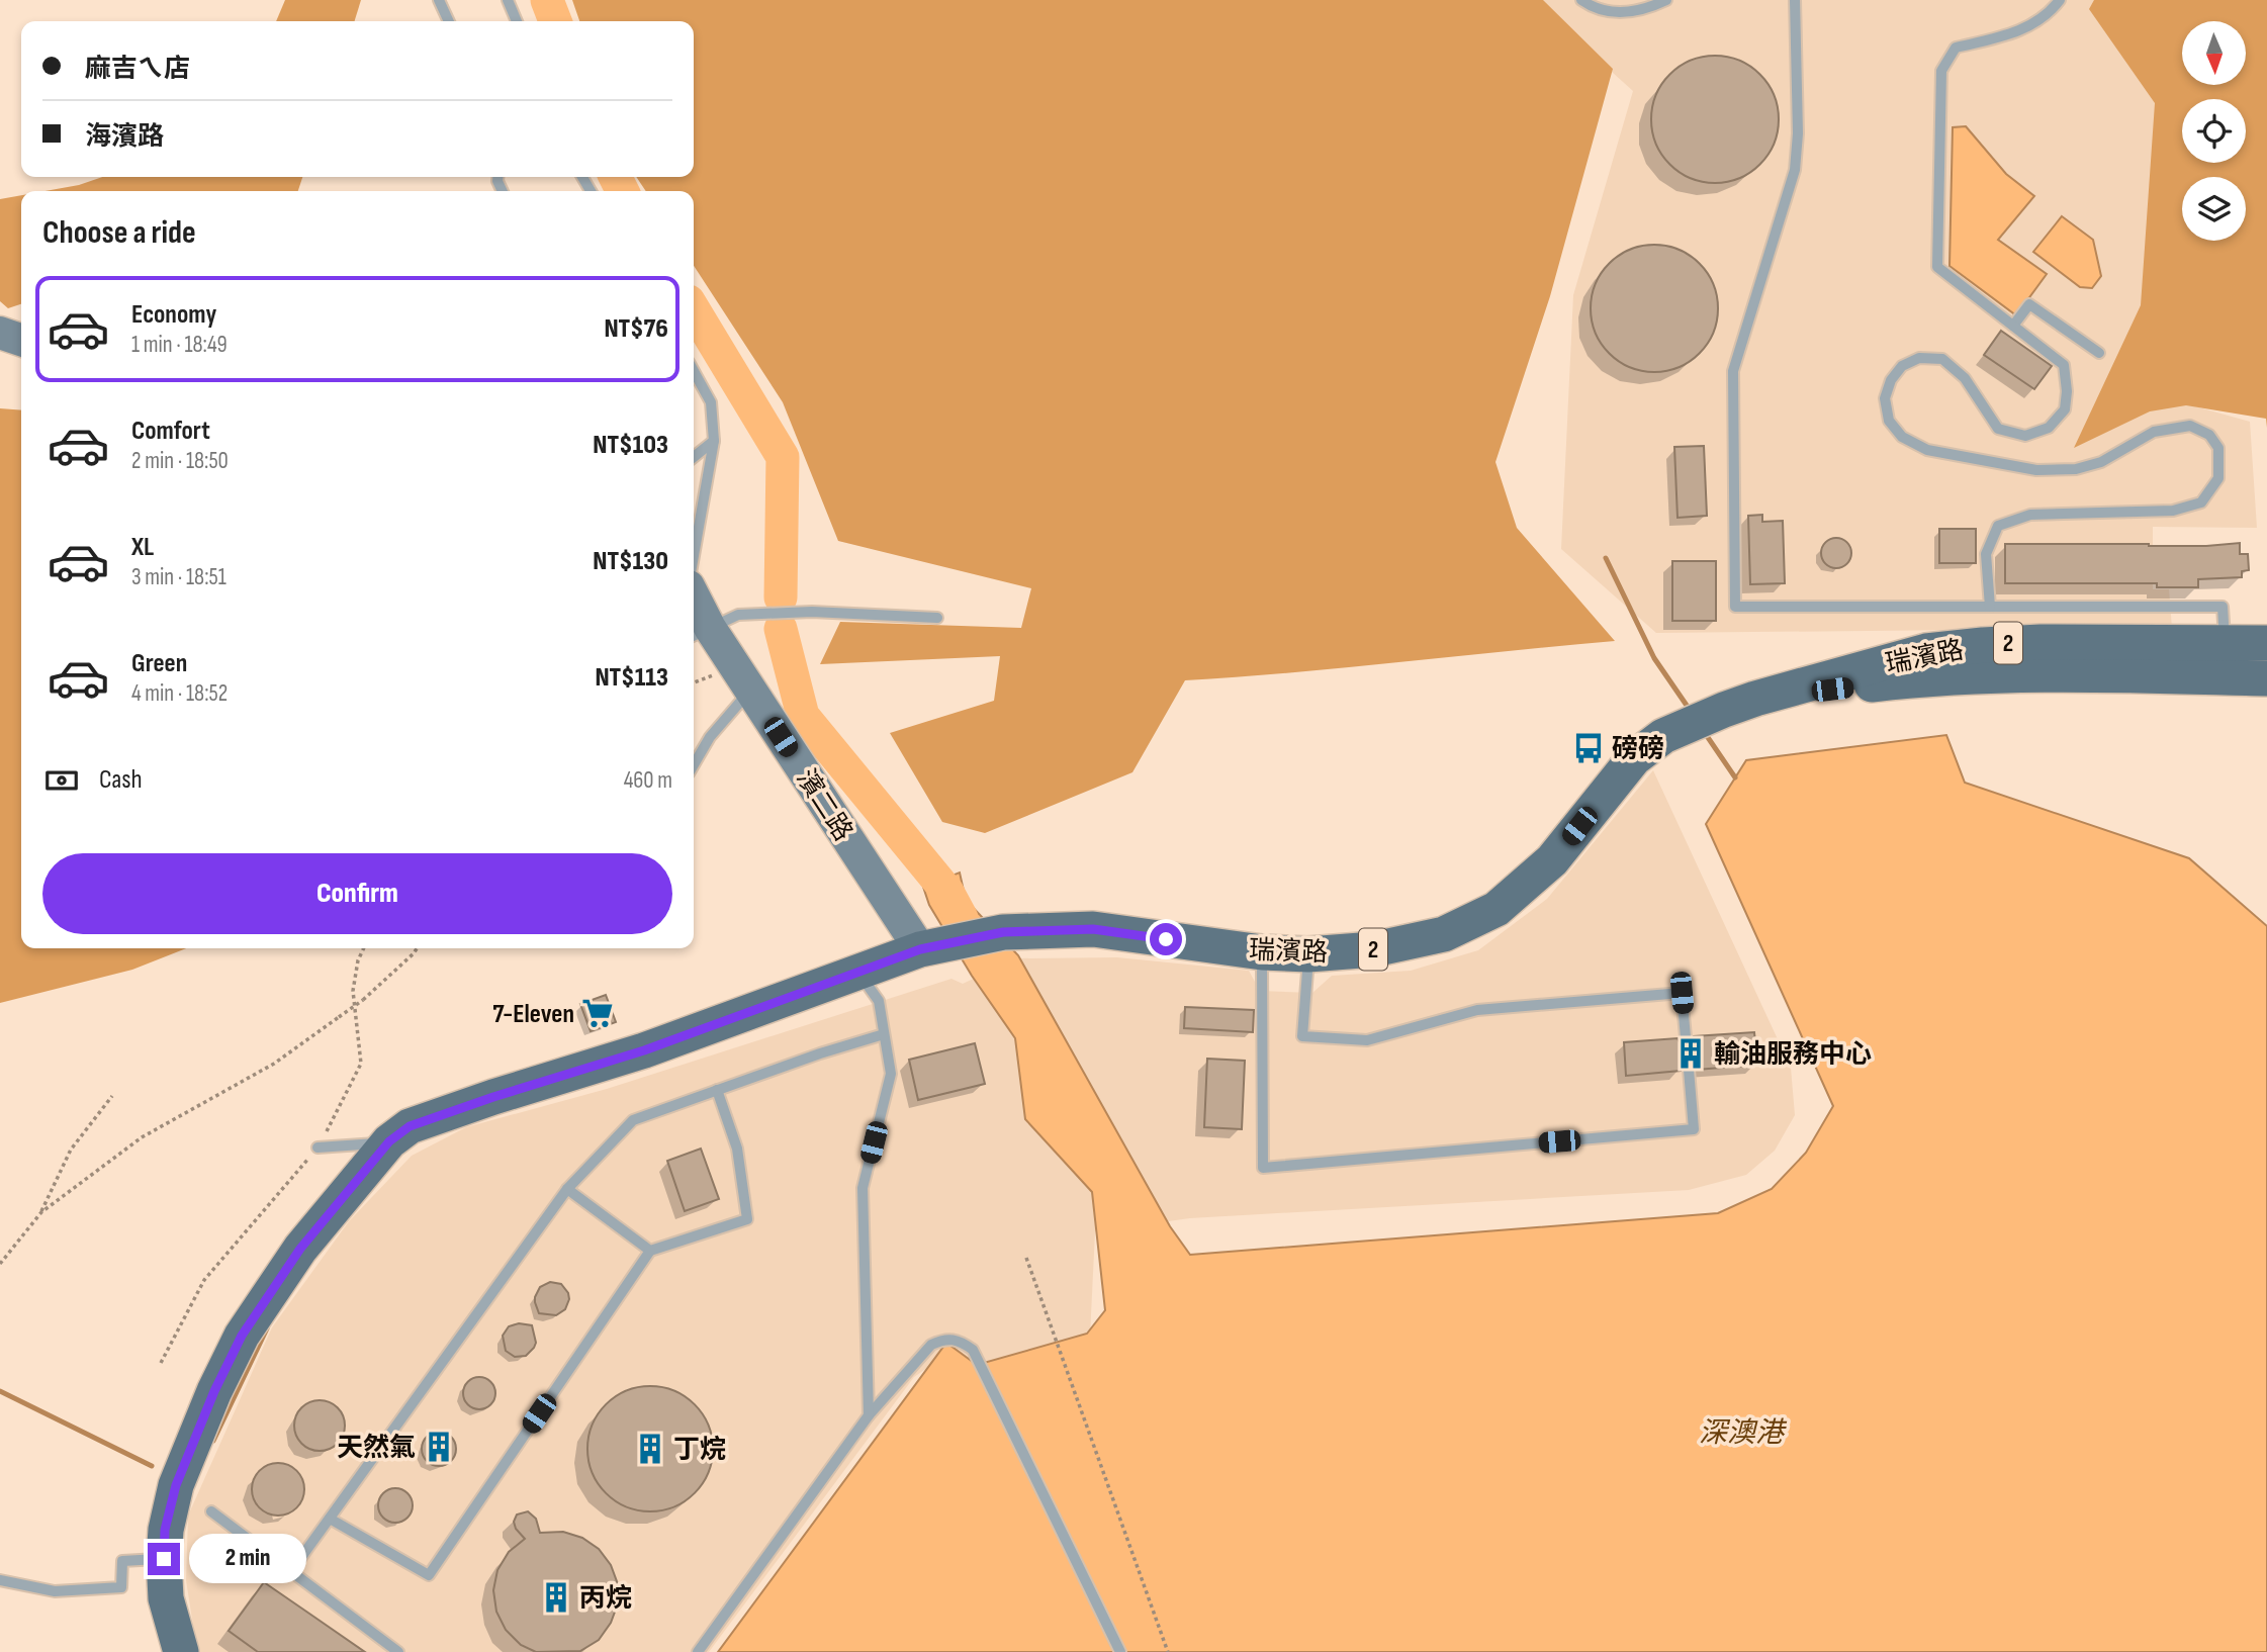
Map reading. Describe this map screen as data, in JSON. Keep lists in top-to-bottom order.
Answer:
{
  "streets": {
    "main road": ["2", "瑞濱路"],
    "street": ["濱二路"]
  },
  "crossings": [
    ["2", "瑞濱路"],
    ["2", "濱二路"],
    ["瑞濱路", "濱二路"]
  ],
  "water": ["深澳港"],
  "places": {
    "bus stop": ["磅磅"],
    "supermarket": ["7-Eleven"],
    "building": [
      "輸油服務中心",
      "天然氣",
      "丁烷",
      "丙烷"
    ]
  },
  "north": "bottom",
  "page": {
    "banner": ["麻吉ㄟ店", "海濱路"],
    "heading": "Choose a ride",
    "list": [
      {
        "name": "Economy",
        "note": "1 min · 18:49",
        "value": "NT$76"
      },
      {
        "name": "Comfort",
        "note": "2 min · 18:50",
        "value": "NT$103"
      },
      {
        "name": "XL",
        "note": "3 min · 18:51",
        "value": "NT$130"
      },
      {
        "name": "Green",
        "note": "4 min · 18:52",
        "value": "NT$113"
      }
    ],
    "pay": ["Cash", "460 m"],
    "buttons": "Confirm",
    "bubble": "2 min"
  }
}
